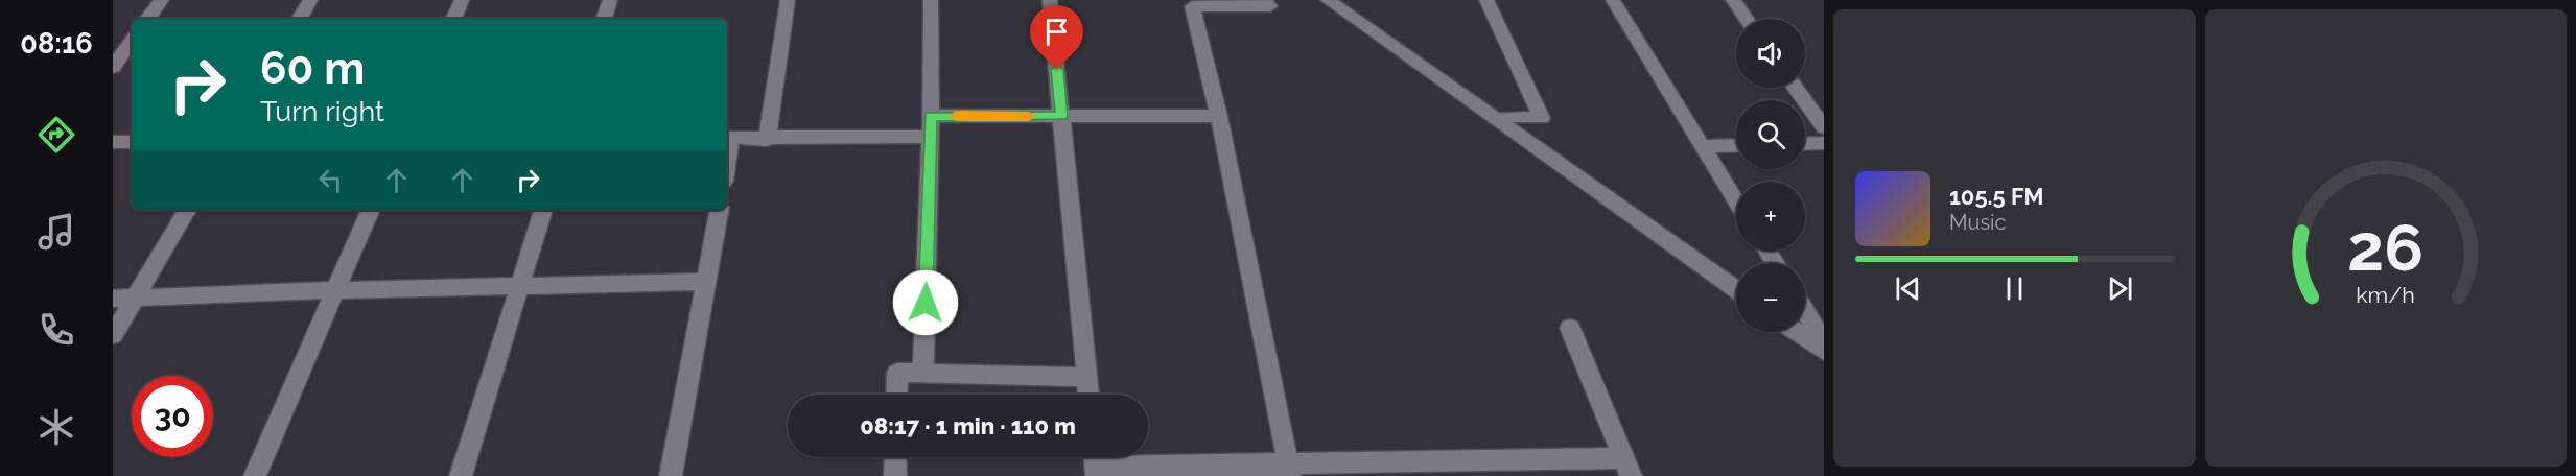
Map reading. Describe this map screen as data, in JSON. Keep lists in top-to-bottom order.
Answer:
{
  "page": {
    "tabs": "08:16",
    "map_buttons": ["+", "−"],
    "turn": ["60 m", "Turn right"],
    "song": ["105.5 FM", "Music"],
    "limit": "30",
    "trip": "08:17 · 1 min · 110 m",
    "gauge": ["26", "km/h"]
  }
}
